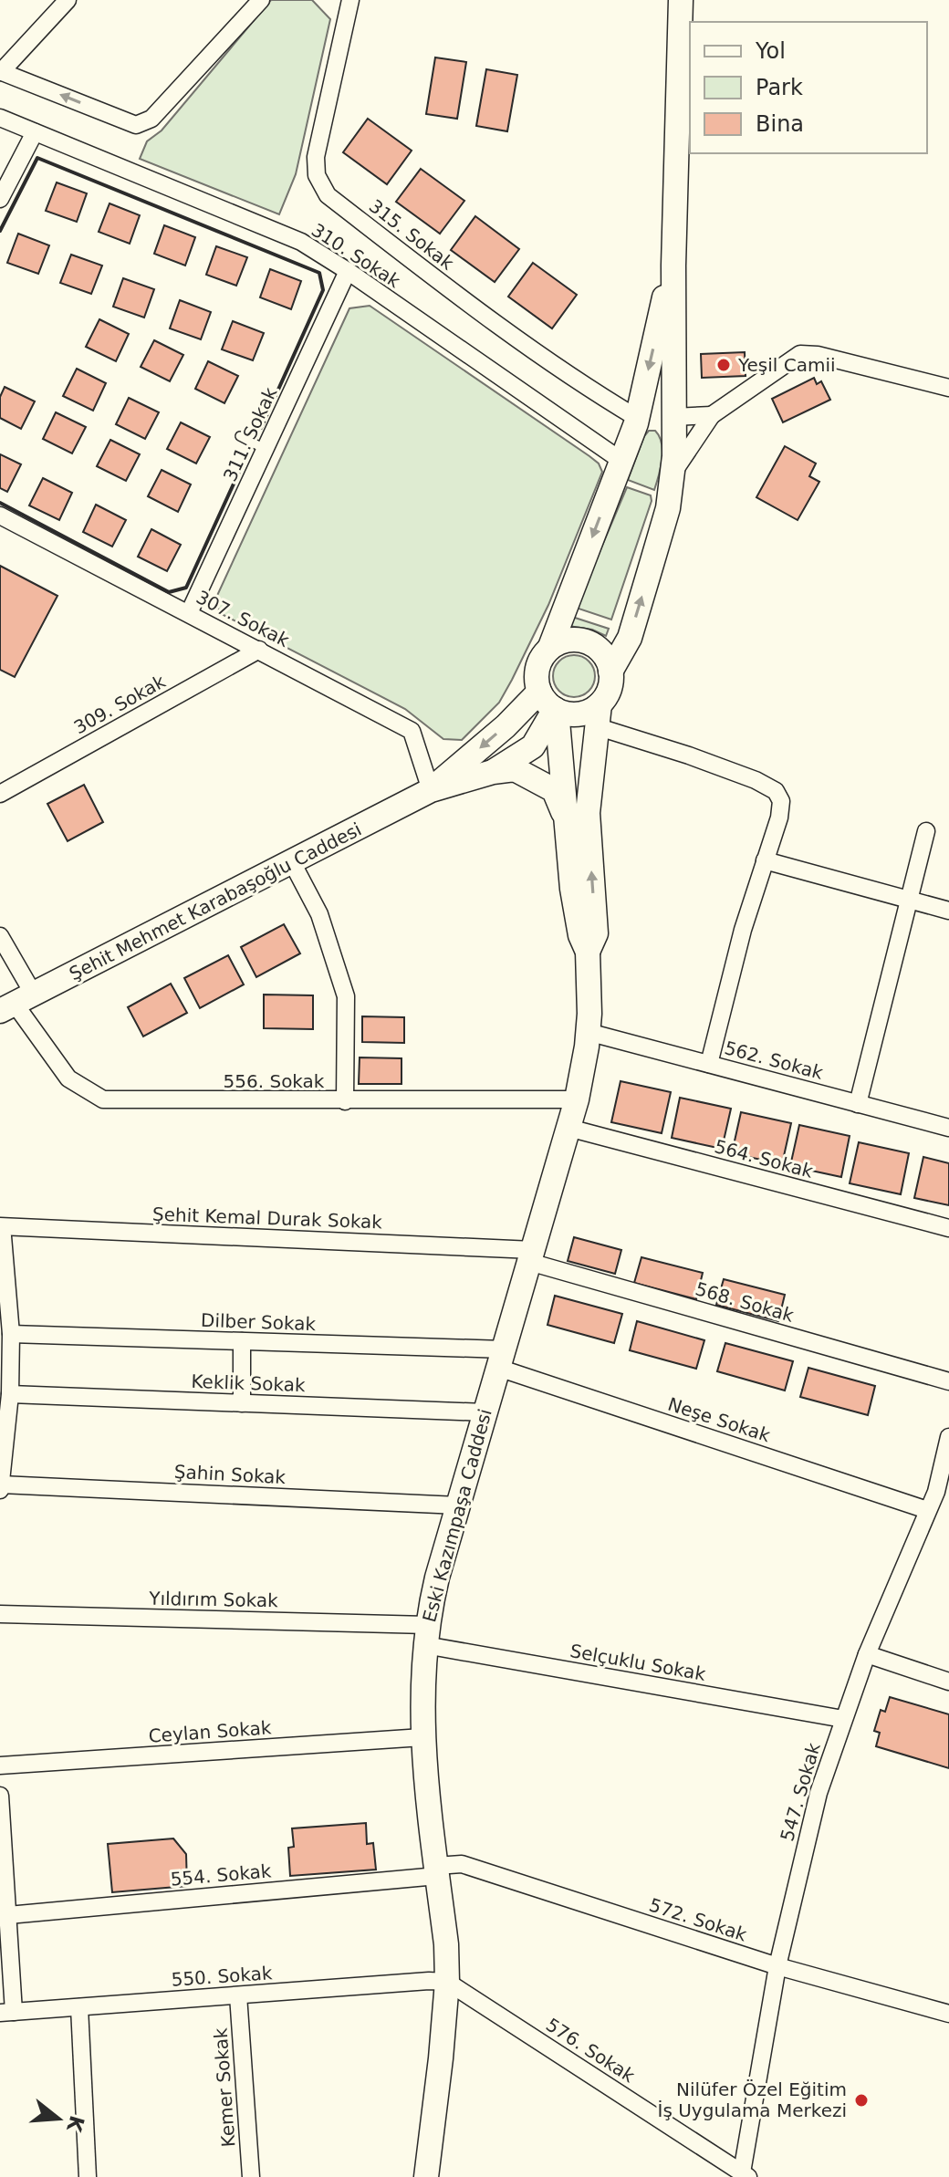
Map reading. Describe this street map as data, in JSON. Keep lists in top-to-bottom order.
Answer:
{
  "streets": {
    "main road": ["Şehit Mehmet Karabaşoğlu Caddesi", "Eski Kazımpaşa Caddesi"],
    "street": [
      "315. Sokak",
      "310. Sokak",
      "311. Sokak",
      "307. Sokak",
      "309. Sokak",
      "562. Sokak",
      "556. Sokak",
      "564. Sokak",
      "Şehit Kemal Durak Sokak",
      "568. Sokak",
      "Dilber Sokak",
      "Keklik Sokak",
      "Neşe Sokak",
      "Şahin Sokak",
      "Yıldırım Sokak",
      "Selçuklu Sokak",
      "Ceylan Sokak",
      "547. Sokak",
      "554. Sokak",
      "572. Sokak",
      "550. Sokak",
      "576. Sokak",
      "Kemer Sokak"
    ]
  },
  "crossings": [
    ["315. Sokak", "Eski Kazımpaşa Caddesi"],
    ["310. Sokak", "311. Sokak"],
    ["310. Sokak", "Eski Kazımpaşa Caddesi"],
    ["311. Sokak", "307. Sokak"],
    ["307. Sokak", "309. Sokak"],
    ["307. Sokak", "Şehit Mehmet Karabaşoğlu Caddesi"],
    ["Şehit Mehmet Karabaşoğlu Caddesi", "556. Sokak"],
    ["Şehit Mehmet Karabaşoğlu Caddesi", "Eski Kazımpaşa Caddesi"],
    ["562. Sokak", "Eski Kazımpaşa Caddesi"],
    ["556. Sokak", "Eski Kazımpaşa Caddesi"],
    ["564. Sokak", "Eski Kazımpaşa Caddesi"],
    ["Şehit Kemal Durak Sokak", "568. Sokak"],
    ["Şehit Kemal Durak Sokak", "Eski Kazımpaşa Caddesi"],
    ["568. Sokak", "Eski Kazımpaşa Caddesi"],
    ["Dilber Sokak", "Neşe Sokak"],
    ["Dilber Sokak", "Eski Kazımpaşa Caddesi"],
    ["Keklik Sokak", "Eski Kazımpaşa Caddesi"],
    ["Neşe Sokak", "Eski Kazımpaşa Caddesi"],
    ["Neşe Sokak", "547. Sokak"],
    ["Şahin Sokak", "Eski Kazımpaşa Caddesi"],
    ["Eski Kazımpaşa Caddesi", "Yıldırım Sokak"],
    ["Eski Kazımpaşa Caddesi", "Selçuklu Sokak"],
    ["Eski Kazımpaşa Caddesi", "Ceylan Sokak"],
    ["Eski Kazımpaşa Caddesi", "554. Sokak"],
    ["Eski Kazımpaşa Caddesi", "572. Sokak"],
    ["Eski Kazımpaşa Caddesi", "550. Sokak"],
    ["Eski Kazımpaşa Caddesi", "576. Sokak"],
    ["Yıldırım Sokak", "Selçuklu Sokak"],
    ["Selçuklu Sokak", "547. Sokak"],
    ["547. Sokak", "572. Sokak"],
    ["547. Sokak", "576. Sokak"],
    ["554. Sokak", "572. Sokak"],
    ["550. Sokak", "576. Sokak"],
    ["550. Sokak", "Kemer Sokak"]
  ],
  "places": ["Yeşil Camii", "Nilüfer Özel Eğitim İş Uygulama Merkezi"],
  "legend": ["Yol", "Park", "Bina"],
  "north": "right"
}
